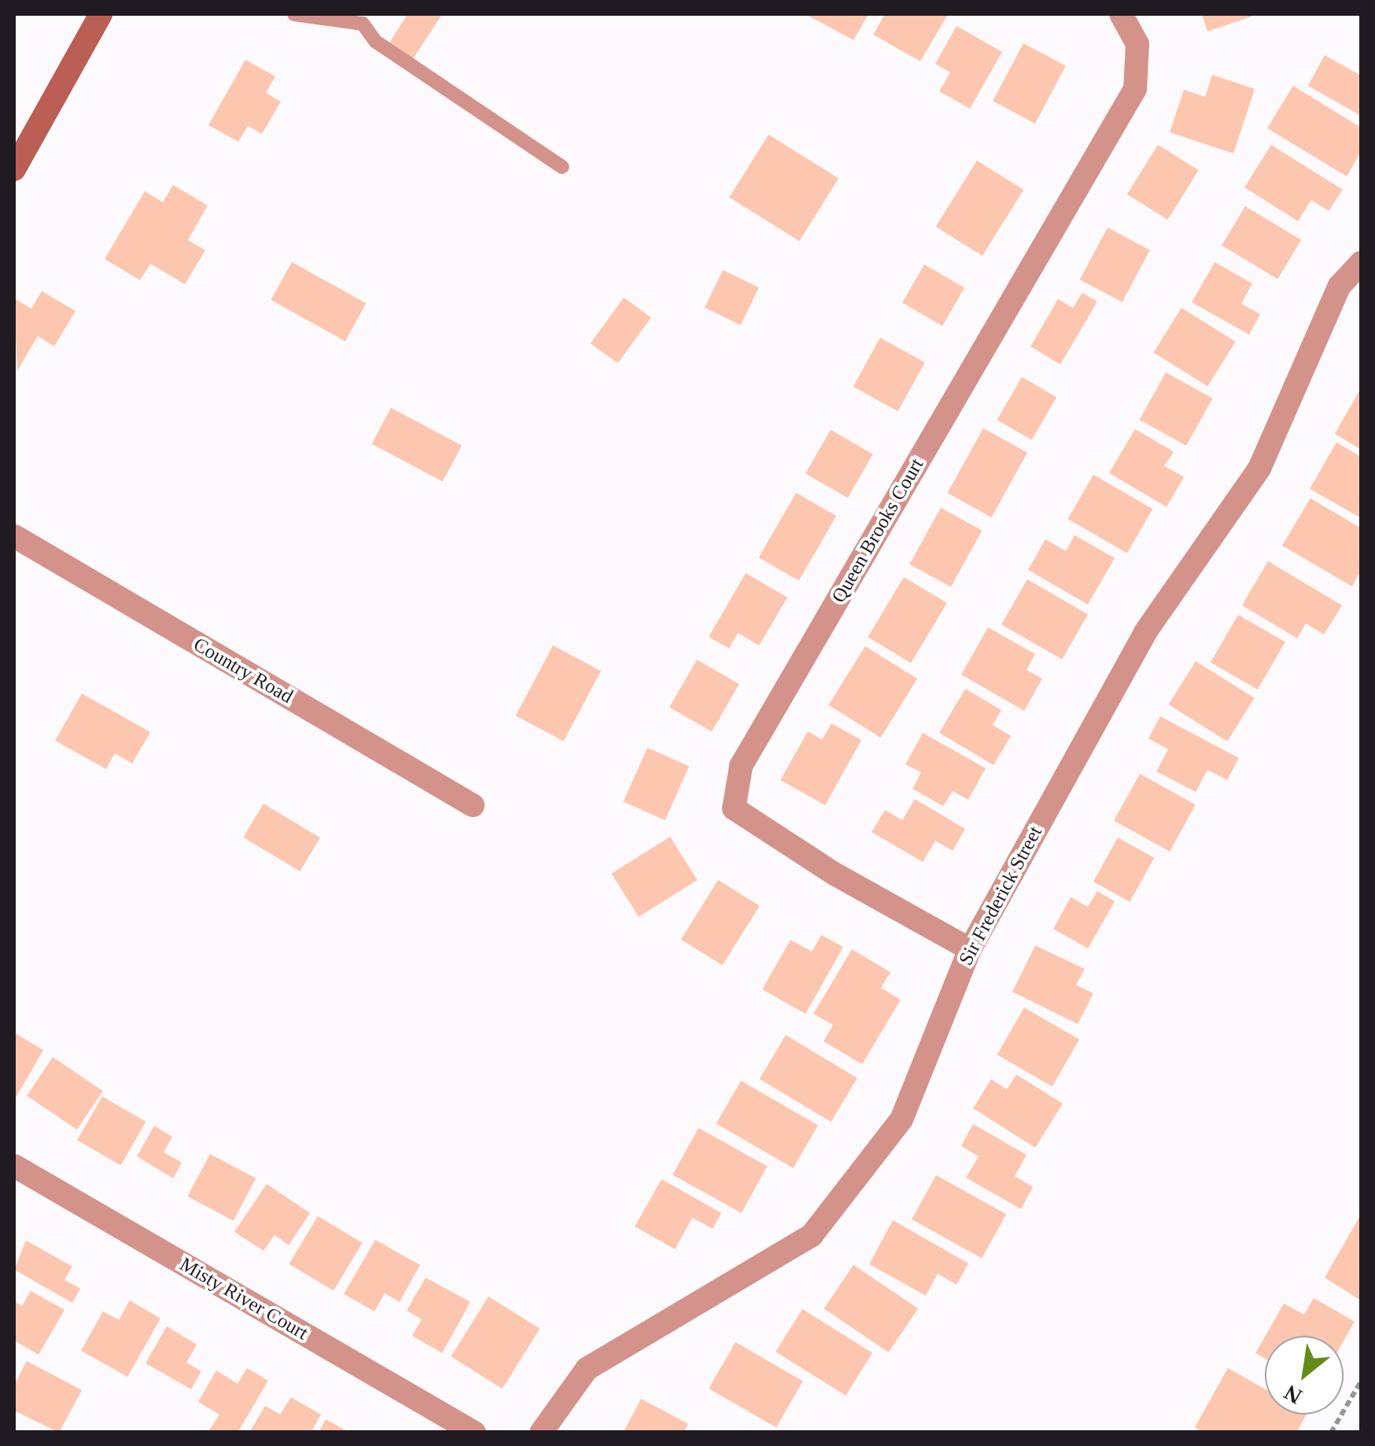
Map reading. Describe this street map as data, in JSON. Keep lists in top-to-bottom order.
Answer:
{
  "streets": {
    "street": [
      "Queen Brooks Court",
      "Country Road",
      "Sir Frederick Street",
      "Misty River Court"
    ]
  },
  "crossings": [
    ["Queen Brooks Court", "Sir Frederick Street"]
  ],
  "north": "bottom left"
}
